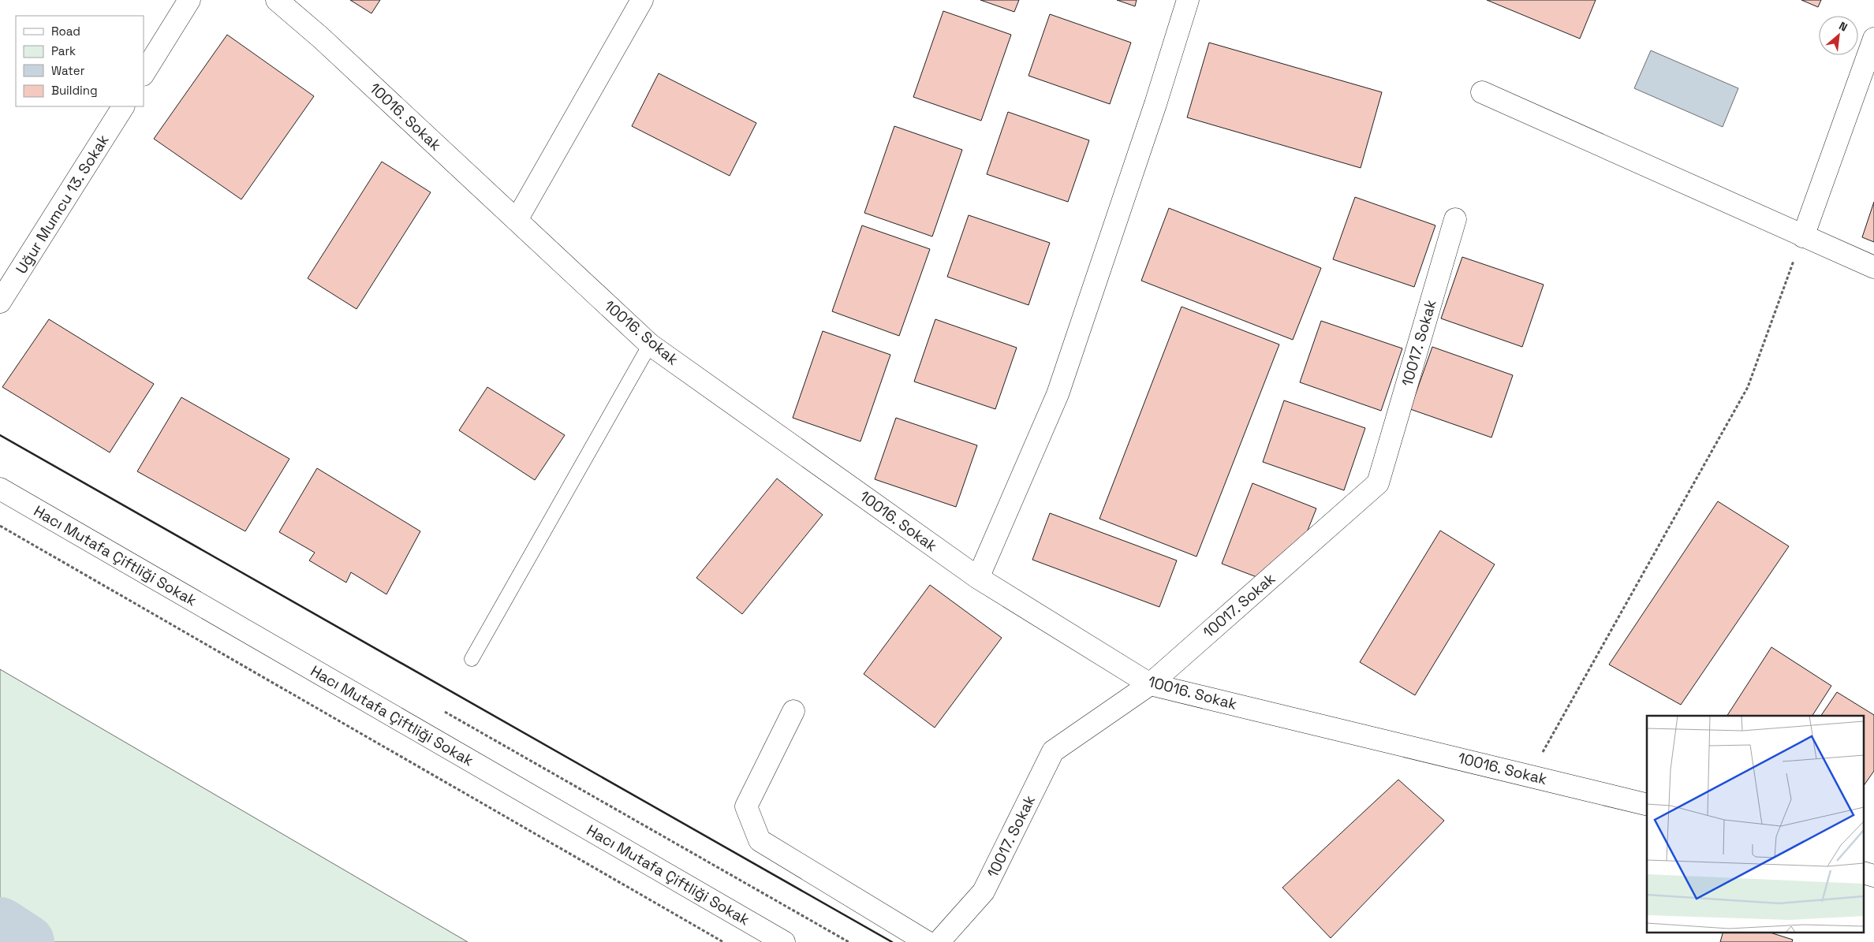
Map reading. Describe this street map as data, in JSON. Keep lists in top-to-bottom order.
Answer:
{
  "streets": {
    "street": [
      "10016. Sokak",
      "Uğur Mumcu 13. Sokak",
      "10017. Sokak",
      "Hacı Mutafa Çiftliği Sokak"
    ]
  },
  "crossings": [
    ["10016. Sokak", "10017. Sokak"]
  ],
  "legend": [
    "Road",
    "Park",
    "Water",
    "Building"
  ],
  "north": "top right"
}
